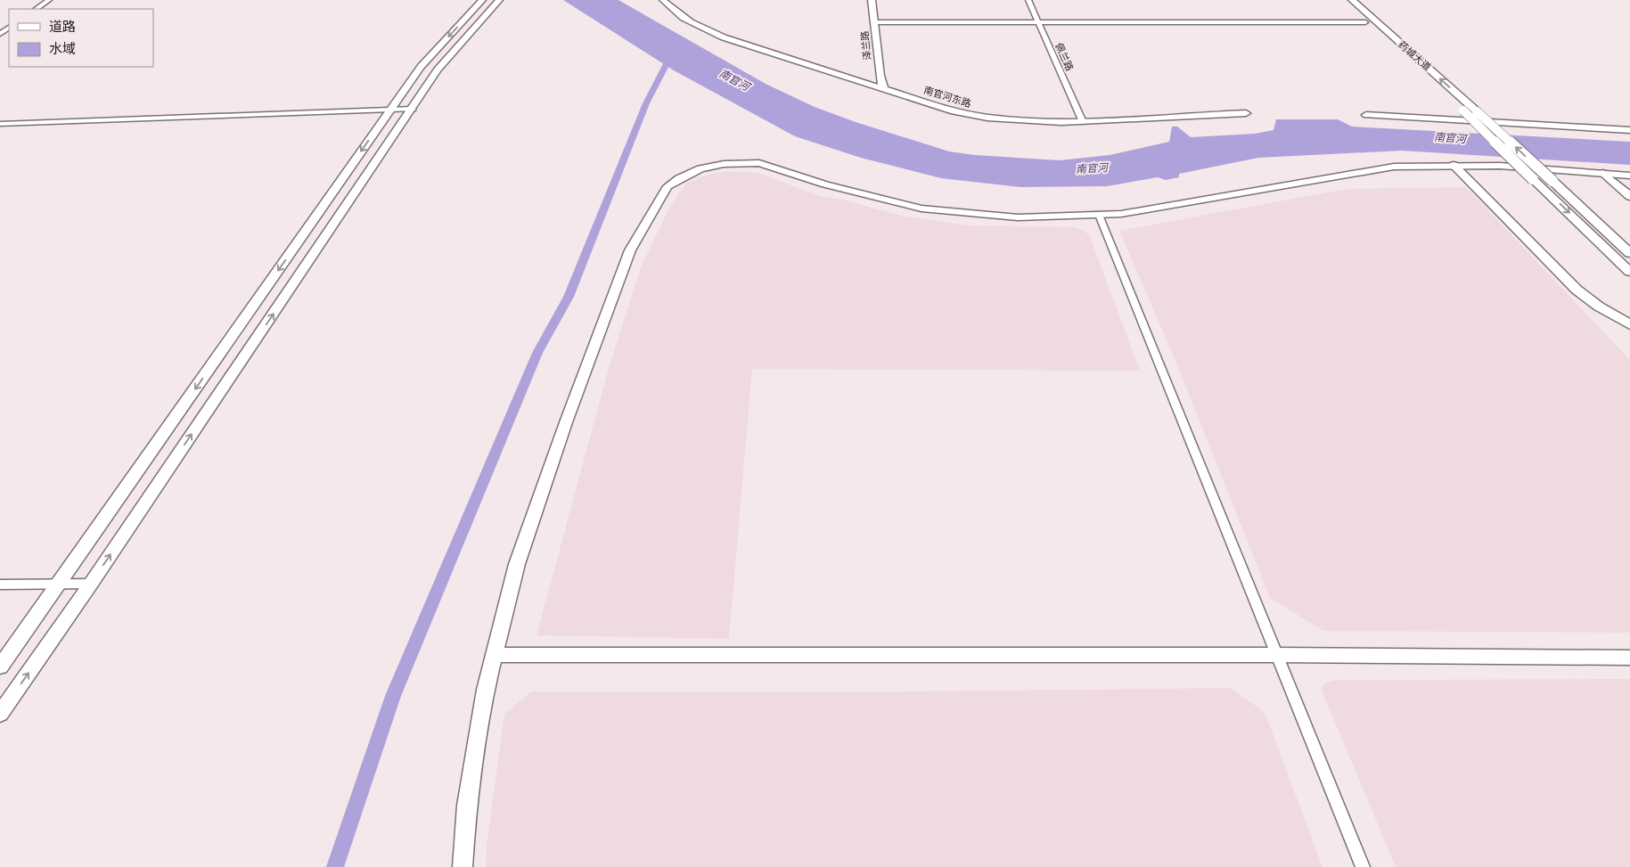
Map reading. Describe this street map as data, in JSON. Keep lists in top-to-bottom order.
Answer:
{
  "streets": {
    "main road": ["药城大道"],
    "street": ["泽兰路", "佩兰路", "南官河东路"]
  },
  "crossings": [
    ["泽兰路", "南官河东路"],
    ["佩兰路", "南官河东路"]
  ],
  "water": ["南官河"],
  "legend": ["道路", "水域"]
}
